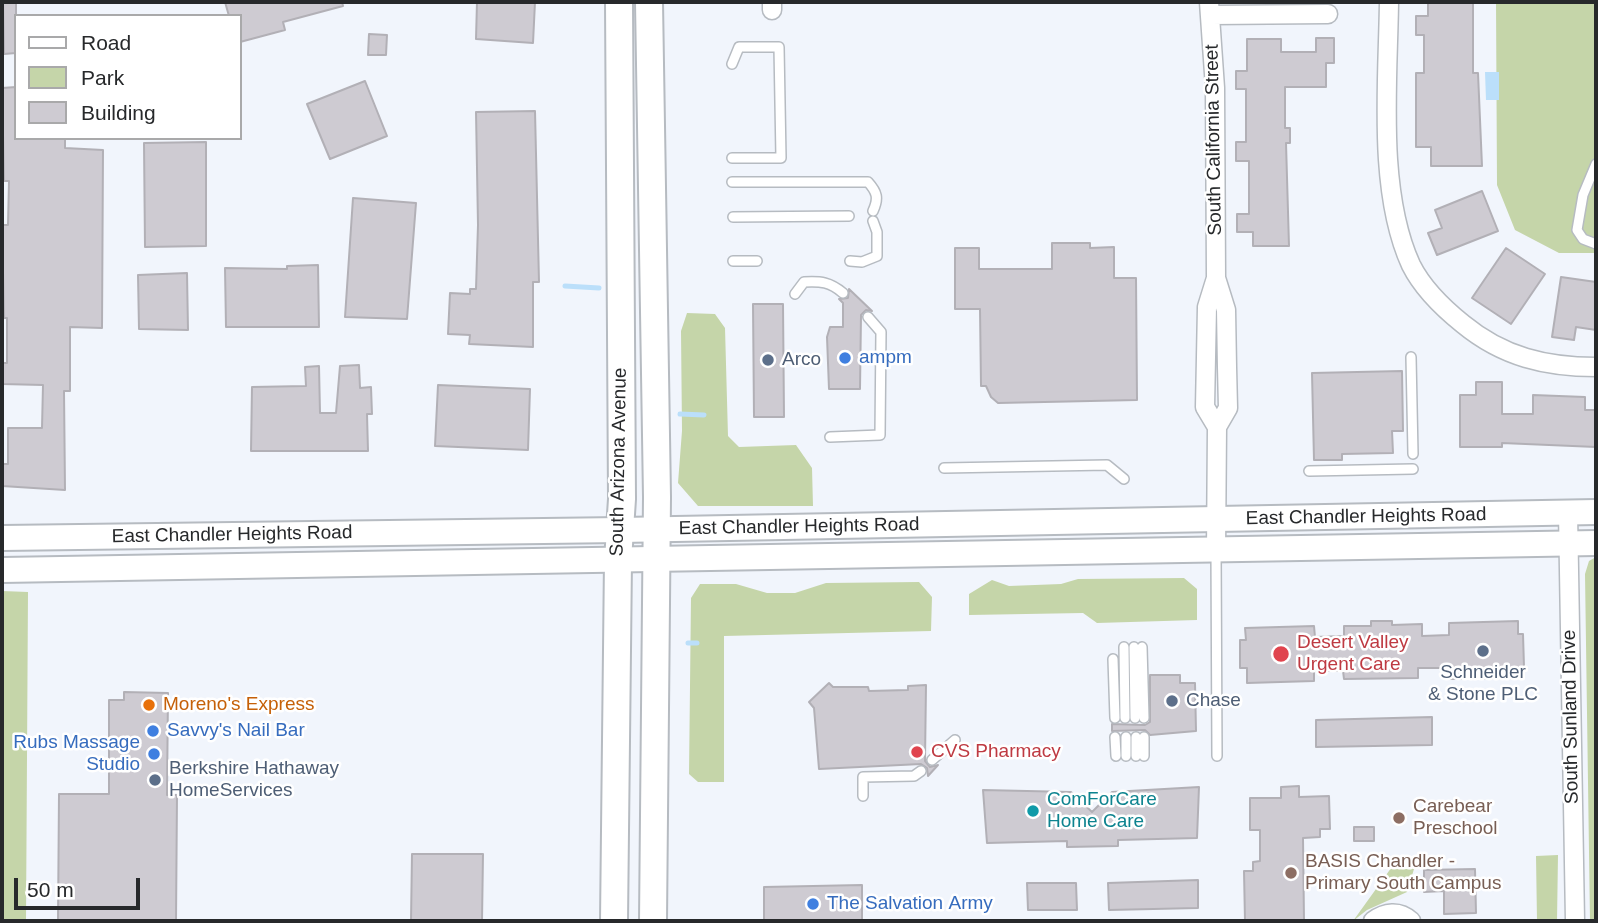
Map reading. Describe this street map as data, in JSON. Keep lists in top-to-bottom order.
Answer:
{
  "streets": {
    "main road": ["South Arizona Avenue", "East Chandler Heights Road"],
    "street": ["South California Street", "South Sunland Drive"]
  },
  "crossings": [
    ["South California Street", "East Chandler Heights Road"],
    ["South Arizona Avenue", "East Chandler Heights Road"],
    ["East Chandler Heights Road", "South Sunland Drive"]
  ],
  "places": [
    "ampm",
    "Arco",
    "Schneider & Stone PLC",
    "Desert Valley Urgent Care",
    "Chase",
    "Moreno's Express",
    "Savvy's Nail Bar",
    "CVS Pharmacy",
    "Rubs Massage Studio",
    "Berkshire Hathaway HomeServices",
    "ComForCare Home Care",
    "Carebear Preschool",
    "BASIS Chandler - Primary South Campus",
    "The Salvation Army"
  ],
  "legend": ["Road", "Park", "Building"],
  "scale_bar": "50 m"
}
